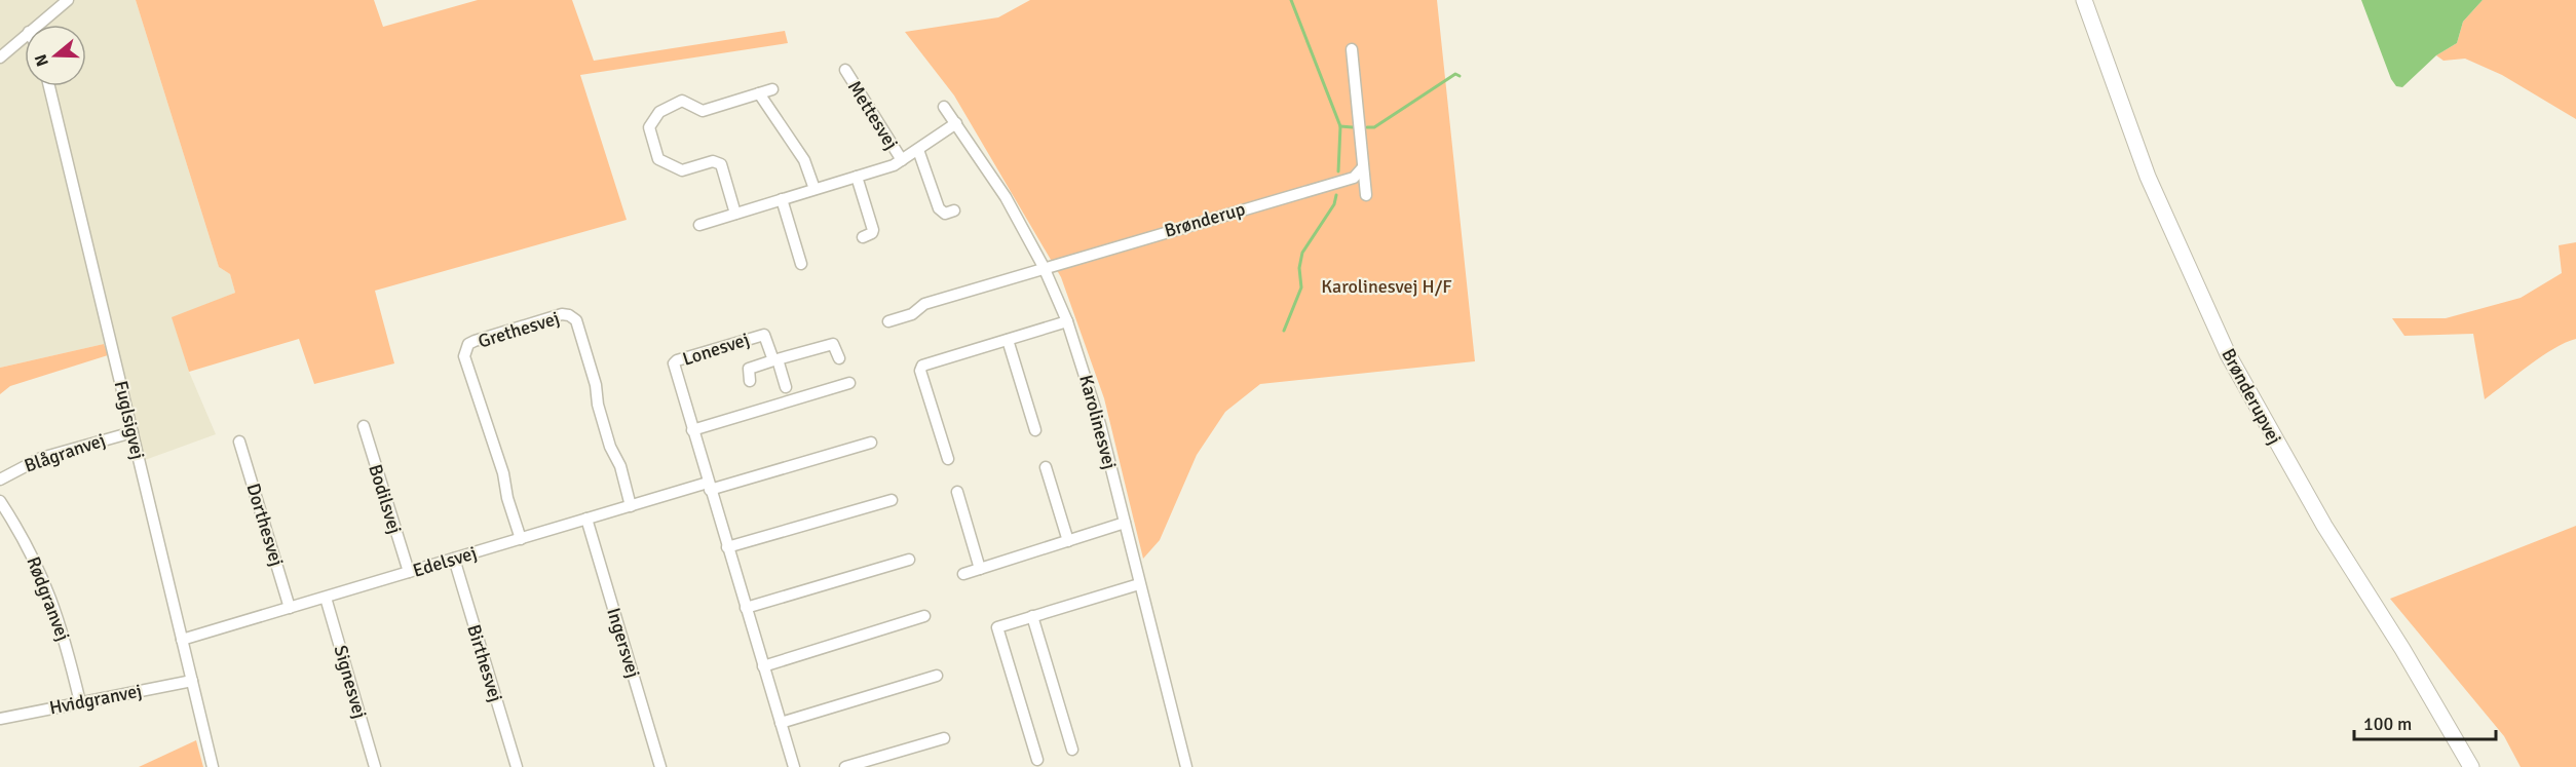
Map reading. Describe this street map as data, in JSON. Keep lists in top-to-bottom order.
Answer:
{
  "streets": {
    "street": [
      "Mettesvej",
      "Brønderup",
      "Grethesvej",
      "Lonesvej",
      "Brønderupvej",
      "Fuglsigvej",
      "Karolinesvej",
      "Blågranvej",
      "Bodilsvej",
      "Dorthesvej",
      "Edelsvej",
      "Rødgranvej",
      "Ingersvej",
      "Birthesvej",
      "Signesvej",
      "Hvidgranvej"
    ]
  },
  "crossings": [
    ["Mettesvej", "Karolinesvej"],
    ["Brønderup", "Karolinesvej"],
    ["Grethesvej", "Edelsvej"],
    ["Lonesvej", "Edelsvej"],
    ["Fuglsigvej", "Blågranvej"],
    ["Fuglsigvej", "Edelsvej"],
    ["Fuglsigvej", "Hvidgranvej"],
    ["Bodilsvej", "Edelsvej"],
    ["Dorthesvej", "Edelsvej"],
    ["Edelsvej", "Ingersvej"],
    ["Edelsvej", "Birthesvej"],
    ["Edelsvej", "Signesvej"],
    ["Rødgranvej", "Hvidgranvej"]
  ],
  "parks": ["Karolinesvej H/F"],
  "scale_bar": "100 m",
  "north": "left"
}
